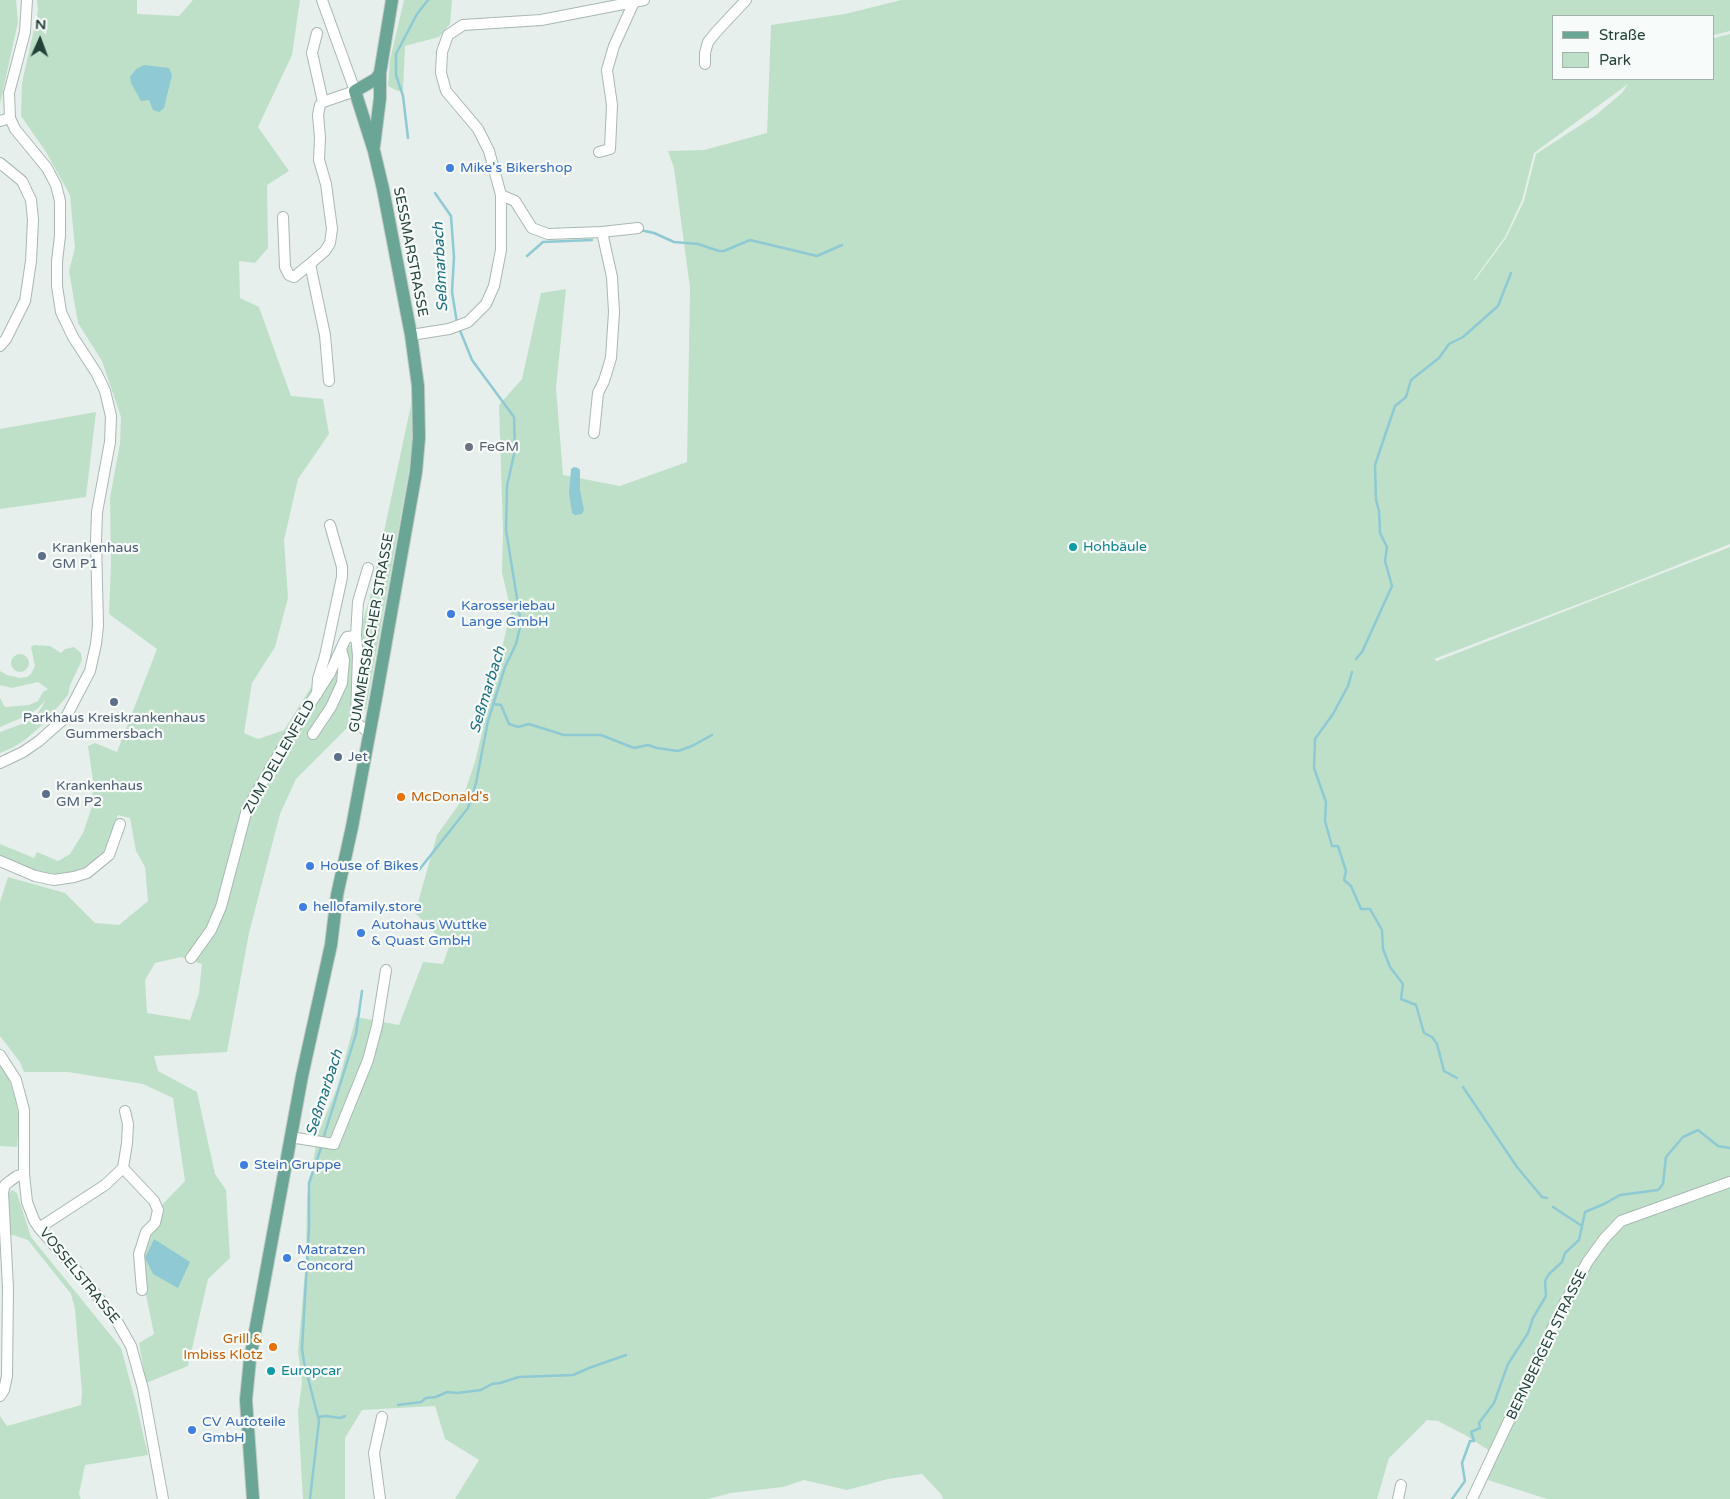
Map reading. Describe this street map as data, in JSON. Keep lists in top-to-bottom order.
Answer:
{
  "streets": {
    "main road": ["SESSMARSTRASSE", "GUMMERSBACHER STRASSE"],
    "street": ["ZUM DELLENFELD", "VOSSELSTRASSE", "BERNBERGER STRASSE"]
  },
  "crossings": [
    ["SESSMARSTRASSE", "GUMMERSBACHER STRASSE"]
  ],
  "water": ["Seßmarbach"],
  "places": [
    "Mike's Bikershop",
    "FeGM",
    "Hohbäule",
    "Krankenhaus GM P1",
    "Karosseriebau Lange GmbH",
    "Parkhaus Kreiskrankenhaus Gummersbach",
    "Jet",
    "Krankenhaus GM P2",
    "McDonald's",
    "House of Bikes",
    "hellofamily.store",
    "Autohaus Wuttke & Quast GmbH",
    "Stein Gruppe",
    "Matratzen Concord",
    "Grill & Imbiss Klotz",
    "Europcar",
    "CV Autoteile GmbH"
  ],
  "legend": ["Straße", "Park"],
  "north": "top"
}
